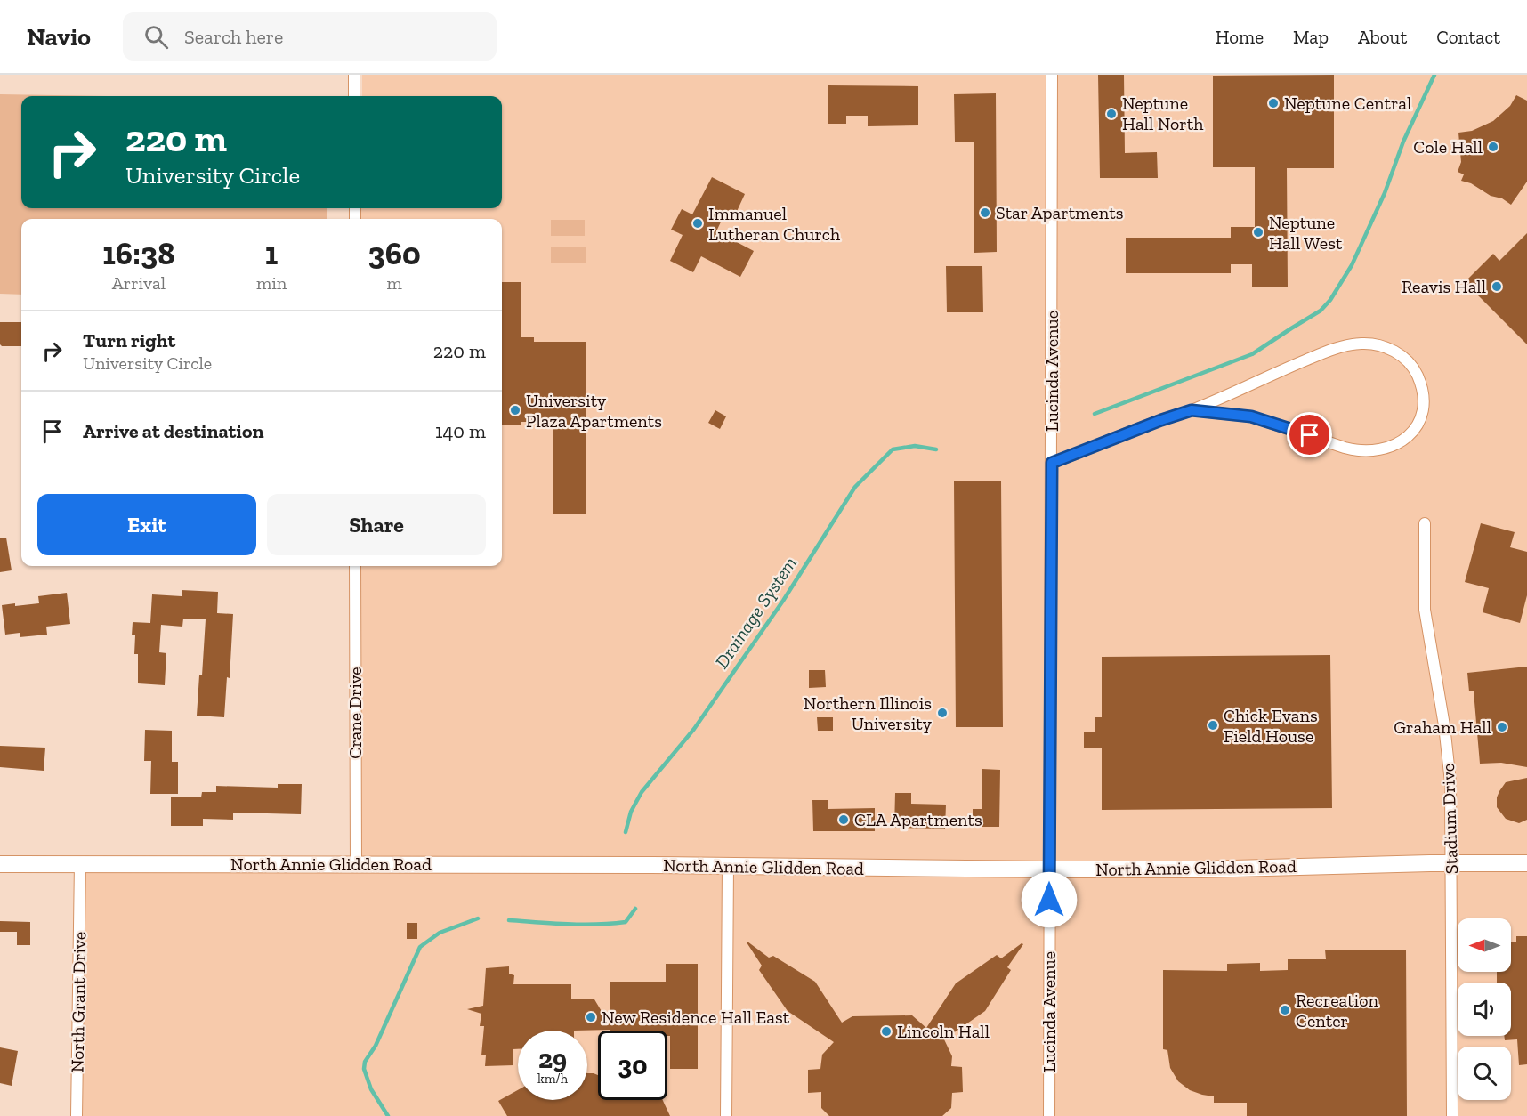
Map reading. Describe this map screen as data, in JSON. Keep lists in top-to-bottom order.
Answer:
{
  "streets": {
    "main road": ["North Annie Glidden Road"],
    "street": [
      "Lucinda Avenue",
      "Crane Drive",
      "Stadium Drive",
      "North Grant Drive"
    ]
  },
  "crossings": [
    ["Lucinda Avenue", "North Annie Glidden Road"],
    ["Crane Drive", "North Annie Glidden Road"],
    ["Stadium Drive", "North Annie Glidden Road"],
    ["North Annie Glidden Road", "North Grant Drive"]
  ],
  "water": ["Drainage System"],
  "places": [
    "Neptune Central",
    "Neptune Hall North",
    "Cole Hall",
    "Star Apartments",
    "Immanuel Lutheran Church",
    "Neptune Hall West",
    "Reavis Hall",
    "University Plaza Apartments",
    "Northern Illinois University",
    "Chick Evans Field House",
    "Graham Hall",
    "CLA Apartments",
    "Recreation Center",
    "New Residence Hall East",
    "Lincoln Hall"
  ],
  "north": "left",
  "page": {
    "header": "Navio",
    "search": "Search here",
    "nav": [
      "Home",
      "Map",
      "About",
      "Contact"
    ],
    "turn": ["220 m", "University Circle"],
    "eta": [
      "16:38",
      "Arrival",
      "1",
      "min",
      "360",
      "m"
    ],
    "list": [
      {
        "name": "Turn right",
        "note": "University Circle",
        "value": "220 m"
      },
      {
        "name": "Arrive at destination",
        "value": "140 m"
      }
    ],
    "buttons": ["Exit", "Share"],
    "speed": "29 km/h",
    "limit": "30"
  }
}
